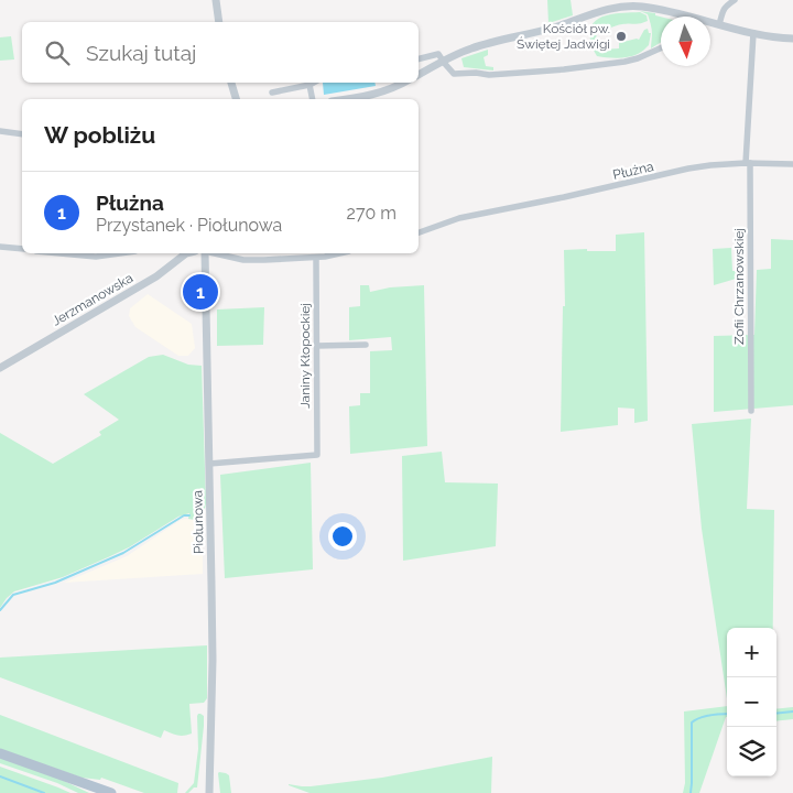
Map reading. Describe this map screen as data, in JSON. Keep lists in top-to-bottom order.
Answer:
{
  "streets": {
    "street": [
      "Płużna",
      "Zofii Chrzanowskiej",
      "Jerzmanowska",
      "Janiny Kłopockiej",
      "Piołunowa"
    ]
  },
  "crossings": [
    ["Płużna", "Zofii Chrzanowskiej"],
    ["Janiny Kłopockiej", "Piołunowa"]
  ],
  "places": ["Kościół pw. Świętej Jadwigi"],
  "north": "bottom",
  "page": {
    "search": "Szukaj tutaj",
    "heading": "W pobliżu",
    "list": [
      {
        "mark": "1",
        "name": "Płużna",
        "note": "Przystanek · Piołunowa",
        "value": "270 m"
      }
    ],
    "pins": "1",
    "map_buttons": ["+", "−"]
  }
}
